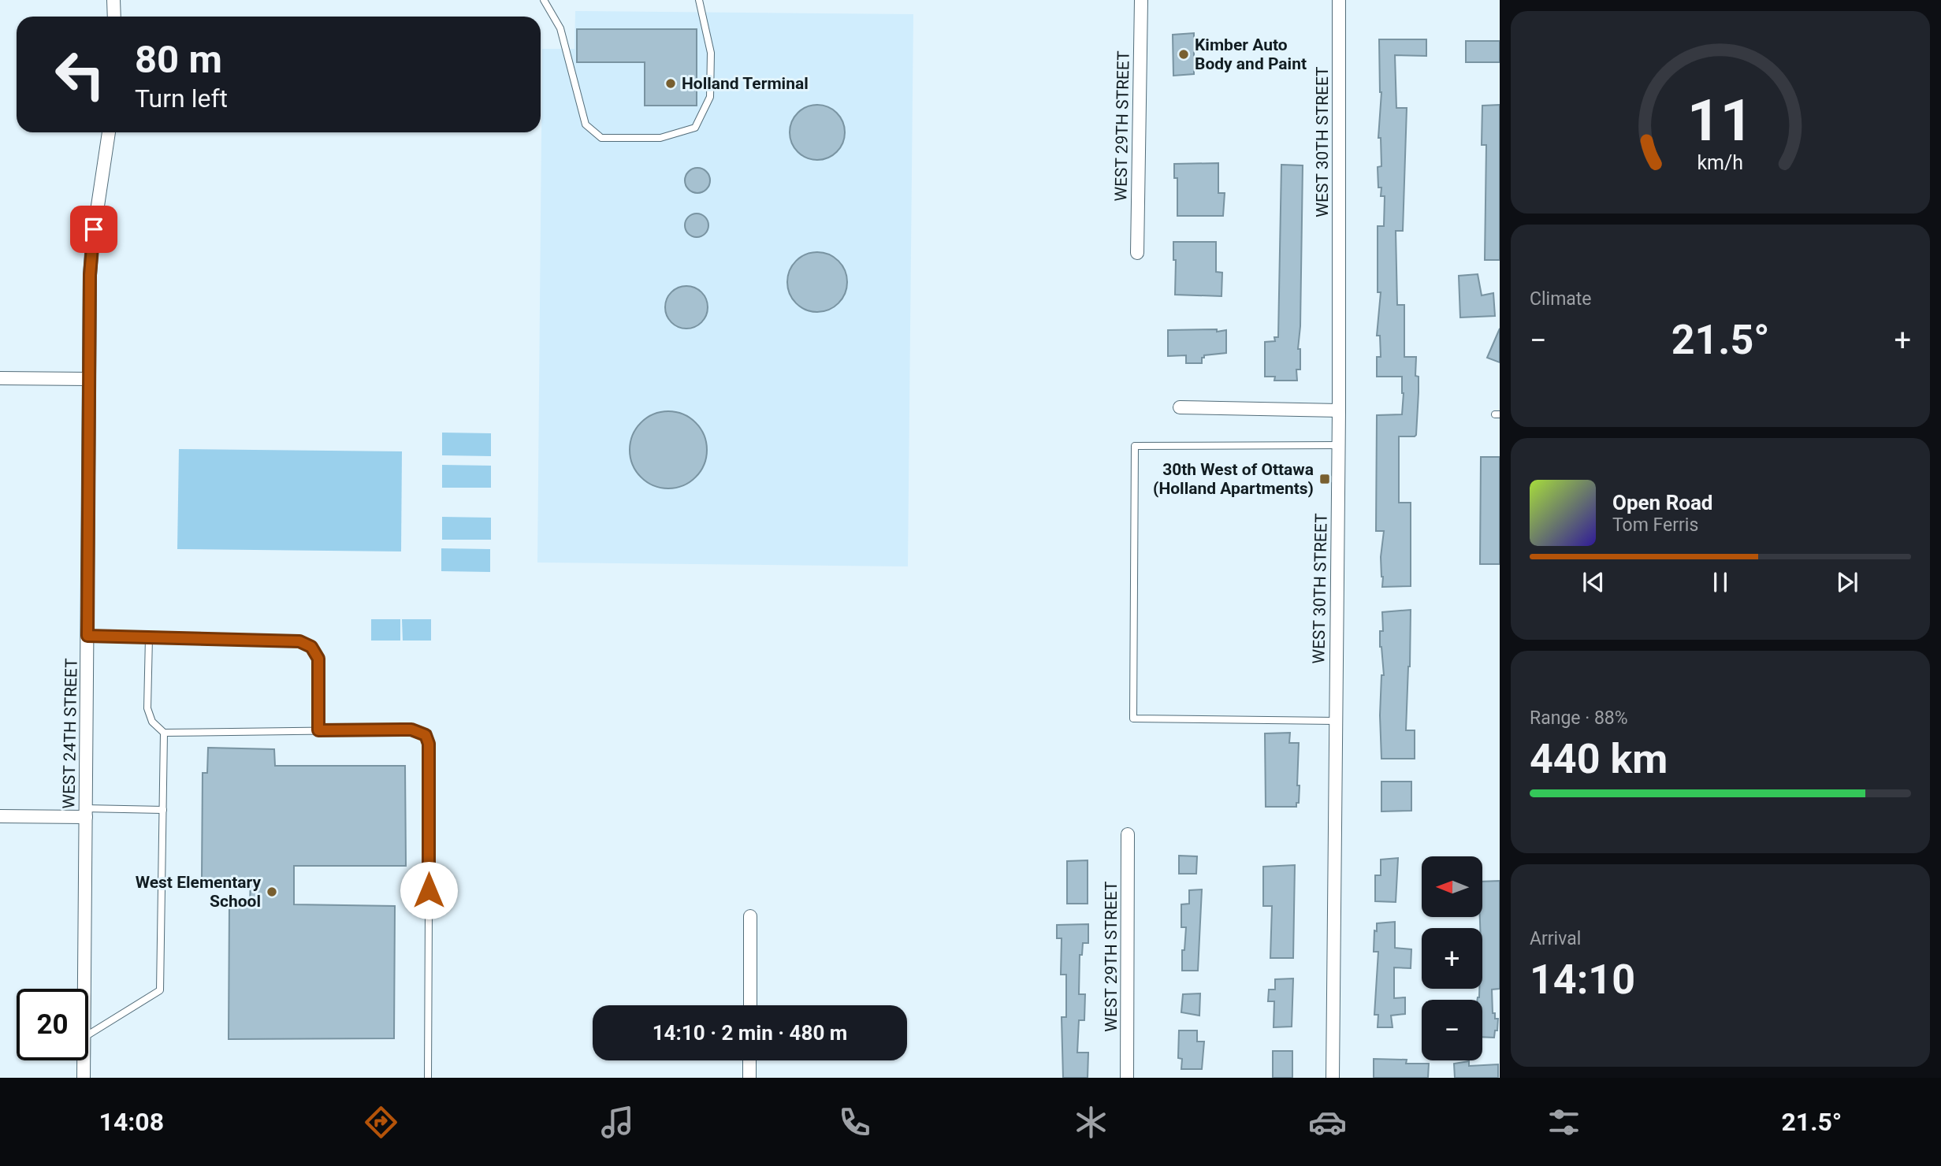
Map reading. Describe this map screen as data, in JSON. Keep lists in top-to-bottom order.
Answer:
{
  "streets": {
    "street": ["WEST 29TH STREET", "WEST 30TH STREET", "WEST 24TH STREET"]
  },
  "places": {
    "other": ["Kimber Auto Body and Paint", "Holland Terminal", "West Elementary School"],
    "transit": ["30th West of Ottawa (Holland Apartments)"]
  },
  "north": "left",
  "page": {
    "turn": ["80 m", "Turn left"],
    "tile": [
      "Climate",
      ["Range · 88%", "440 km"],
      ["Arrival", "14:10"]
    ],
    "heat": ["−", "21.5°", "+"],
    "song": ["Open Road", "Tom Ferris"],
    "map_buttons": ["+", "−"],
    "limit": "20",
    "trip": "14:10 · 2 min · 480 m",
    "tabs": ["14:08", "21.5°"],
    "gauge": ["11", "km/h"]
  }
}
